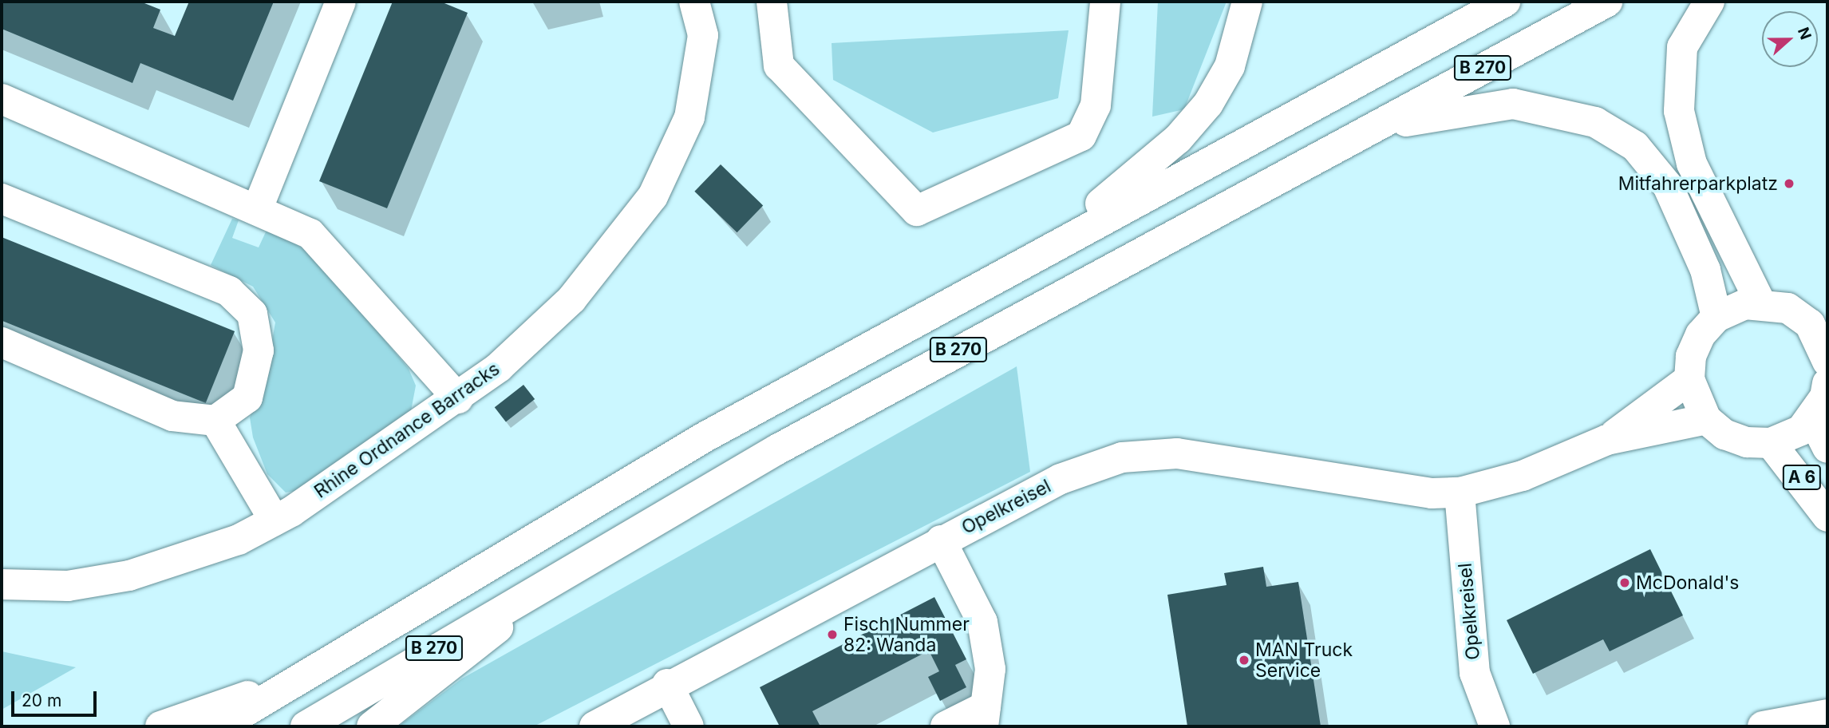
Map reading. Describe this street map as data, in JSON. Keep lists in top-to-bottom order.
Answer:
{
  "streets": {
    "main road": [
      "B 270",
      "Rhine Ordnance Barracks",
      "A 6",
      "Opelkreisel"
    ]
  },
  "places": [
    "Mitfahrerparkplatz",
    "McDonald's",
    "Fisch Nummer 82: Wanda",
    "MAN Truck Service"
  ],
  "scale_bar": "20 m",
  "north": "right"
}
